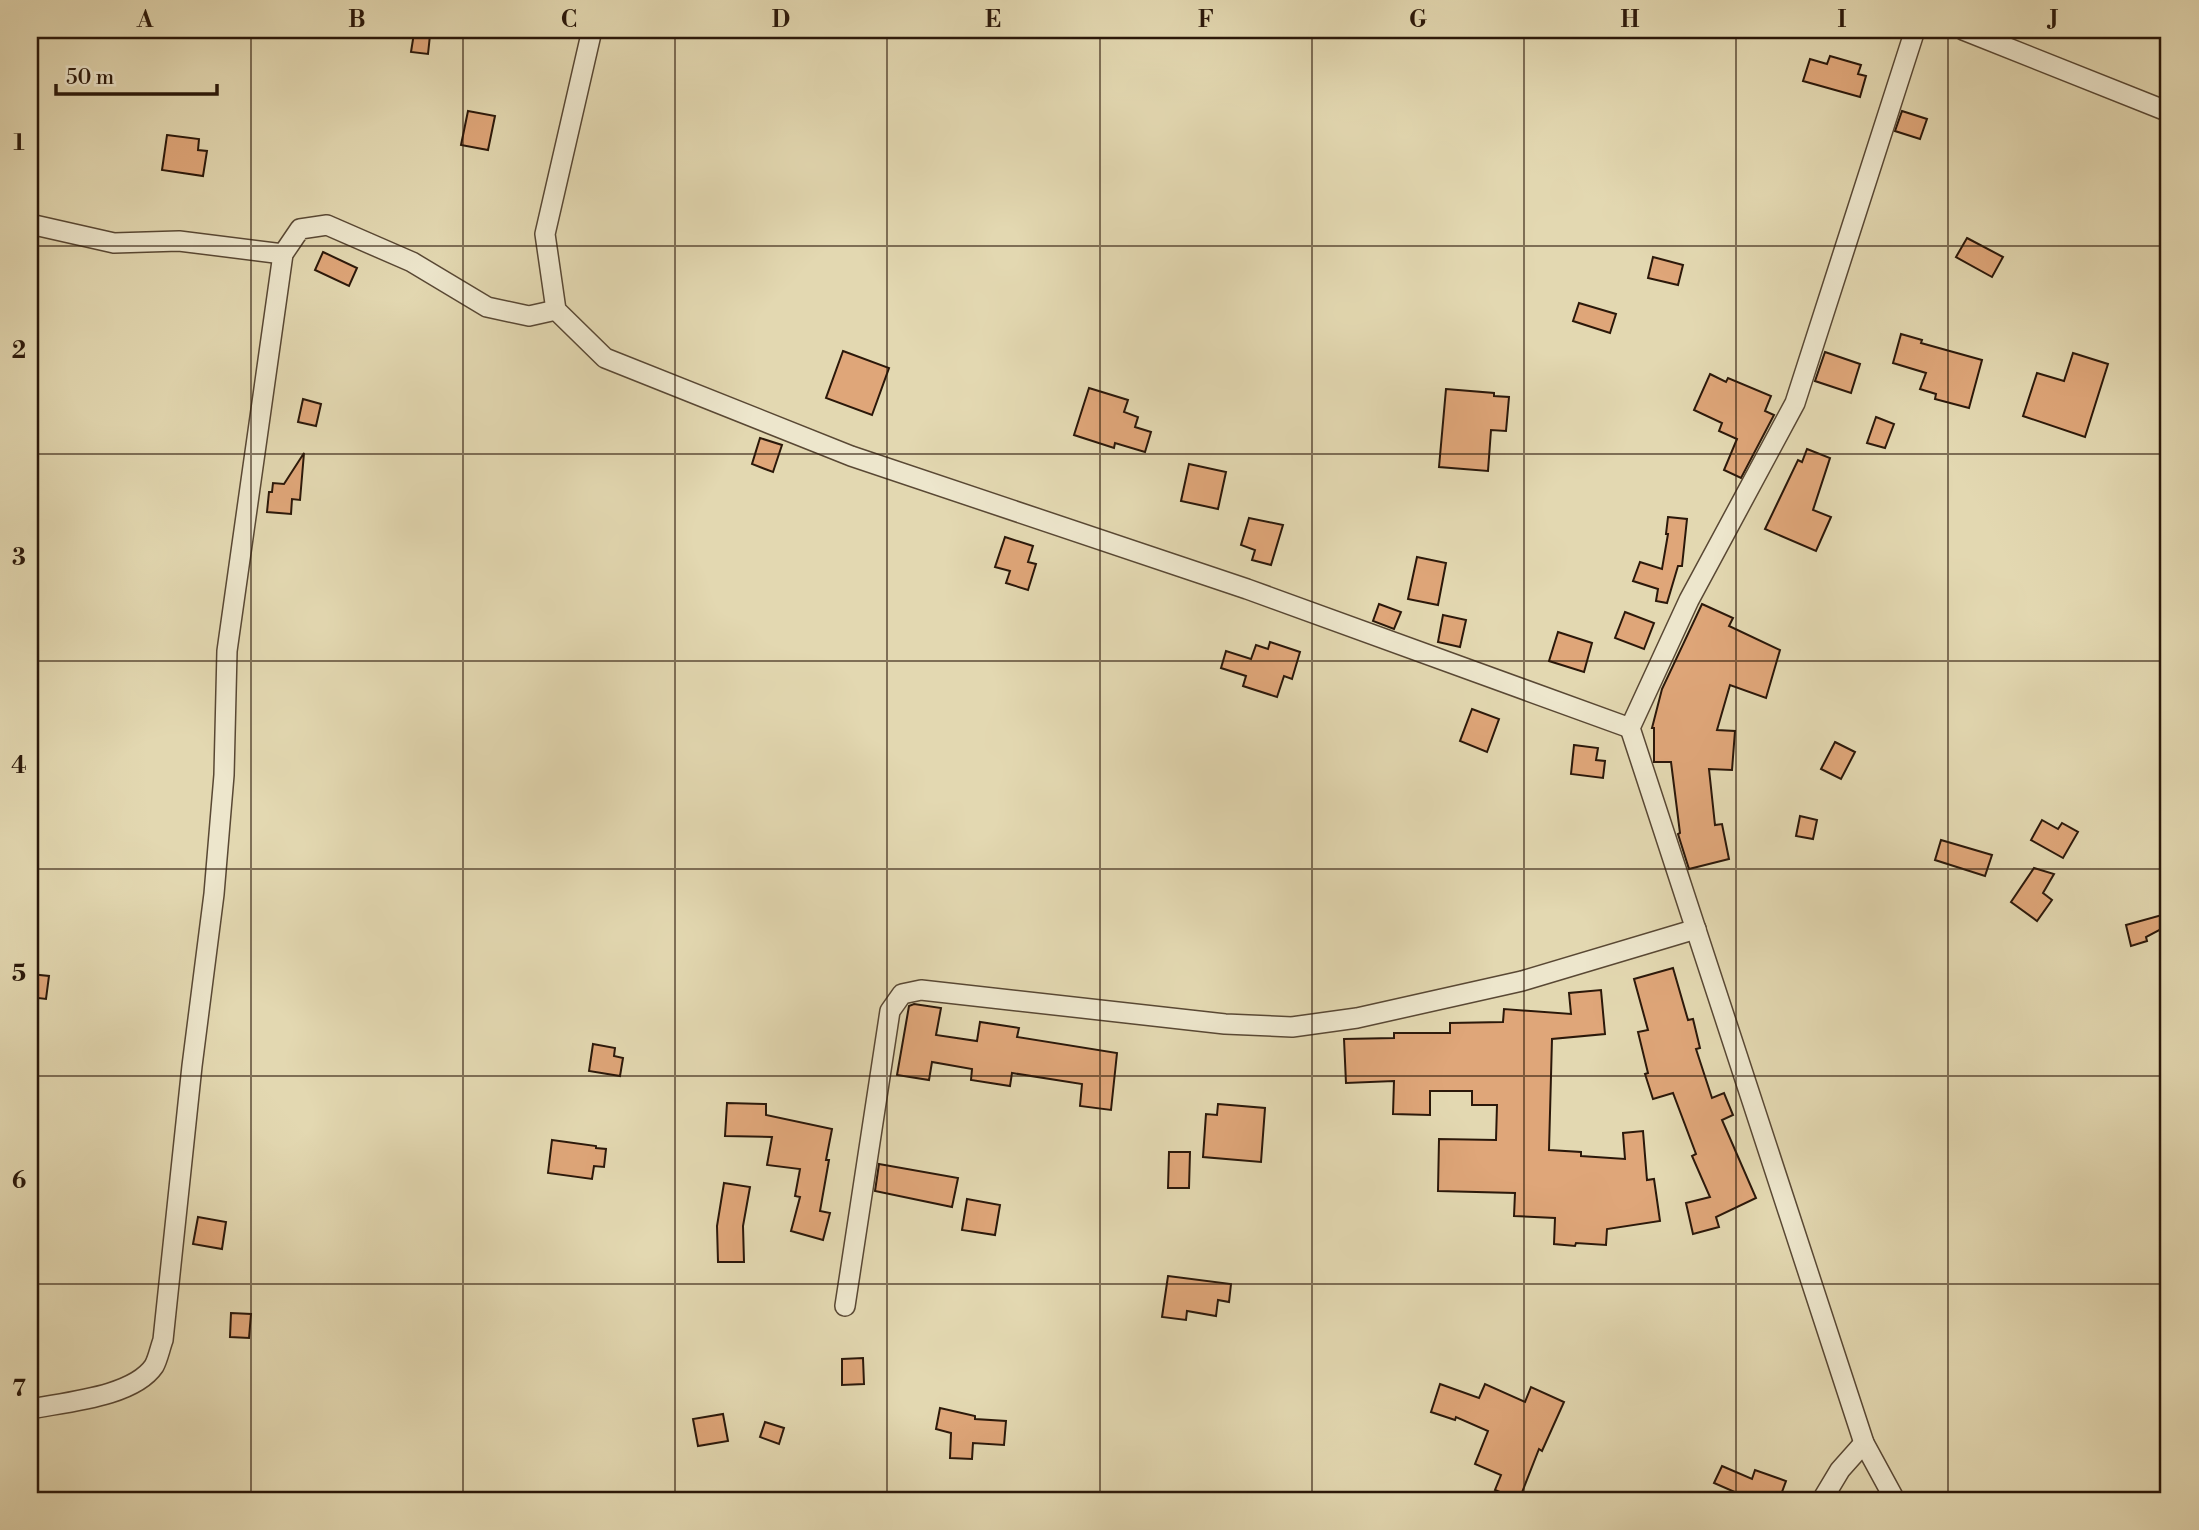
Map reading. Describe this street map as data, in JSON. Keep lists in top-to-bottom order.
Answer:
{
  "scale_bar": "50 m",
  "grid": {
    "columns": [
      "A",
      "B",
      "C",
      "D",
      "E",
      "F",
      "G",
      "H",
      "I",
      "J"
    ],
    "rows": [
      "1",
      "2",
      "3",
      "4",
      "5",
      "6",
      "7"
    ]
  }
}
